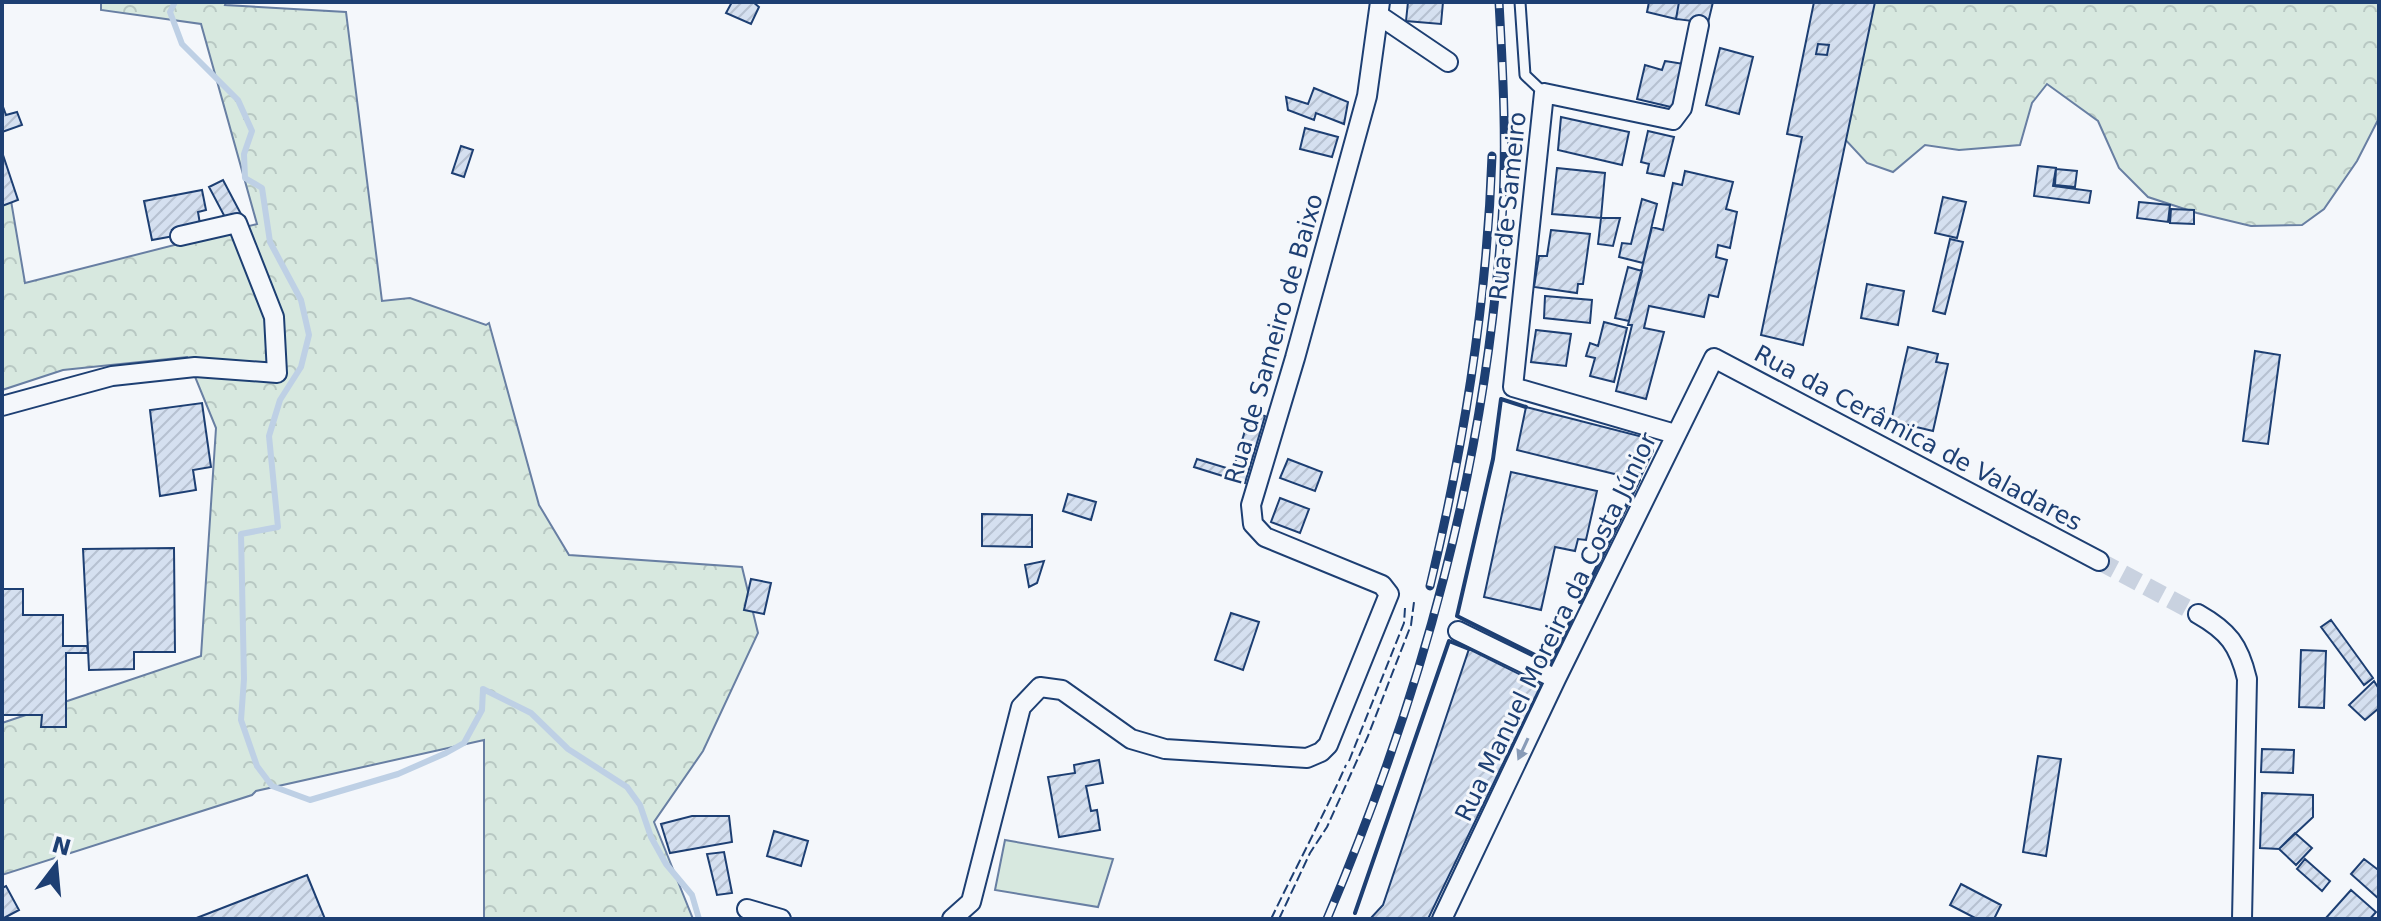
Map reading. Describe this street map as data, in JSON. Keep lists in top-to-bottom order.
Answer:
{
  "streets": {
    "street": [
      "Rua de Sameiro",
      "Rua de Sameiro de Baixo",
      "Rua da Cerâmica de Valadares",
      "Rua Manuel Moreira da Costa Júnior"
    ]
  },
  "crossings": [
    ["Rua de Sameiro", "Rua Manuel Moreira da Costa Júnior"],
    ["Rua da Cerâmica de Valadares", "Rua Manuel Moreira da Costa Júnior"]
  ],
  "one_way": ["Rua Manuel Moreira da Costa Júnior"],
  "north": "top"
}
